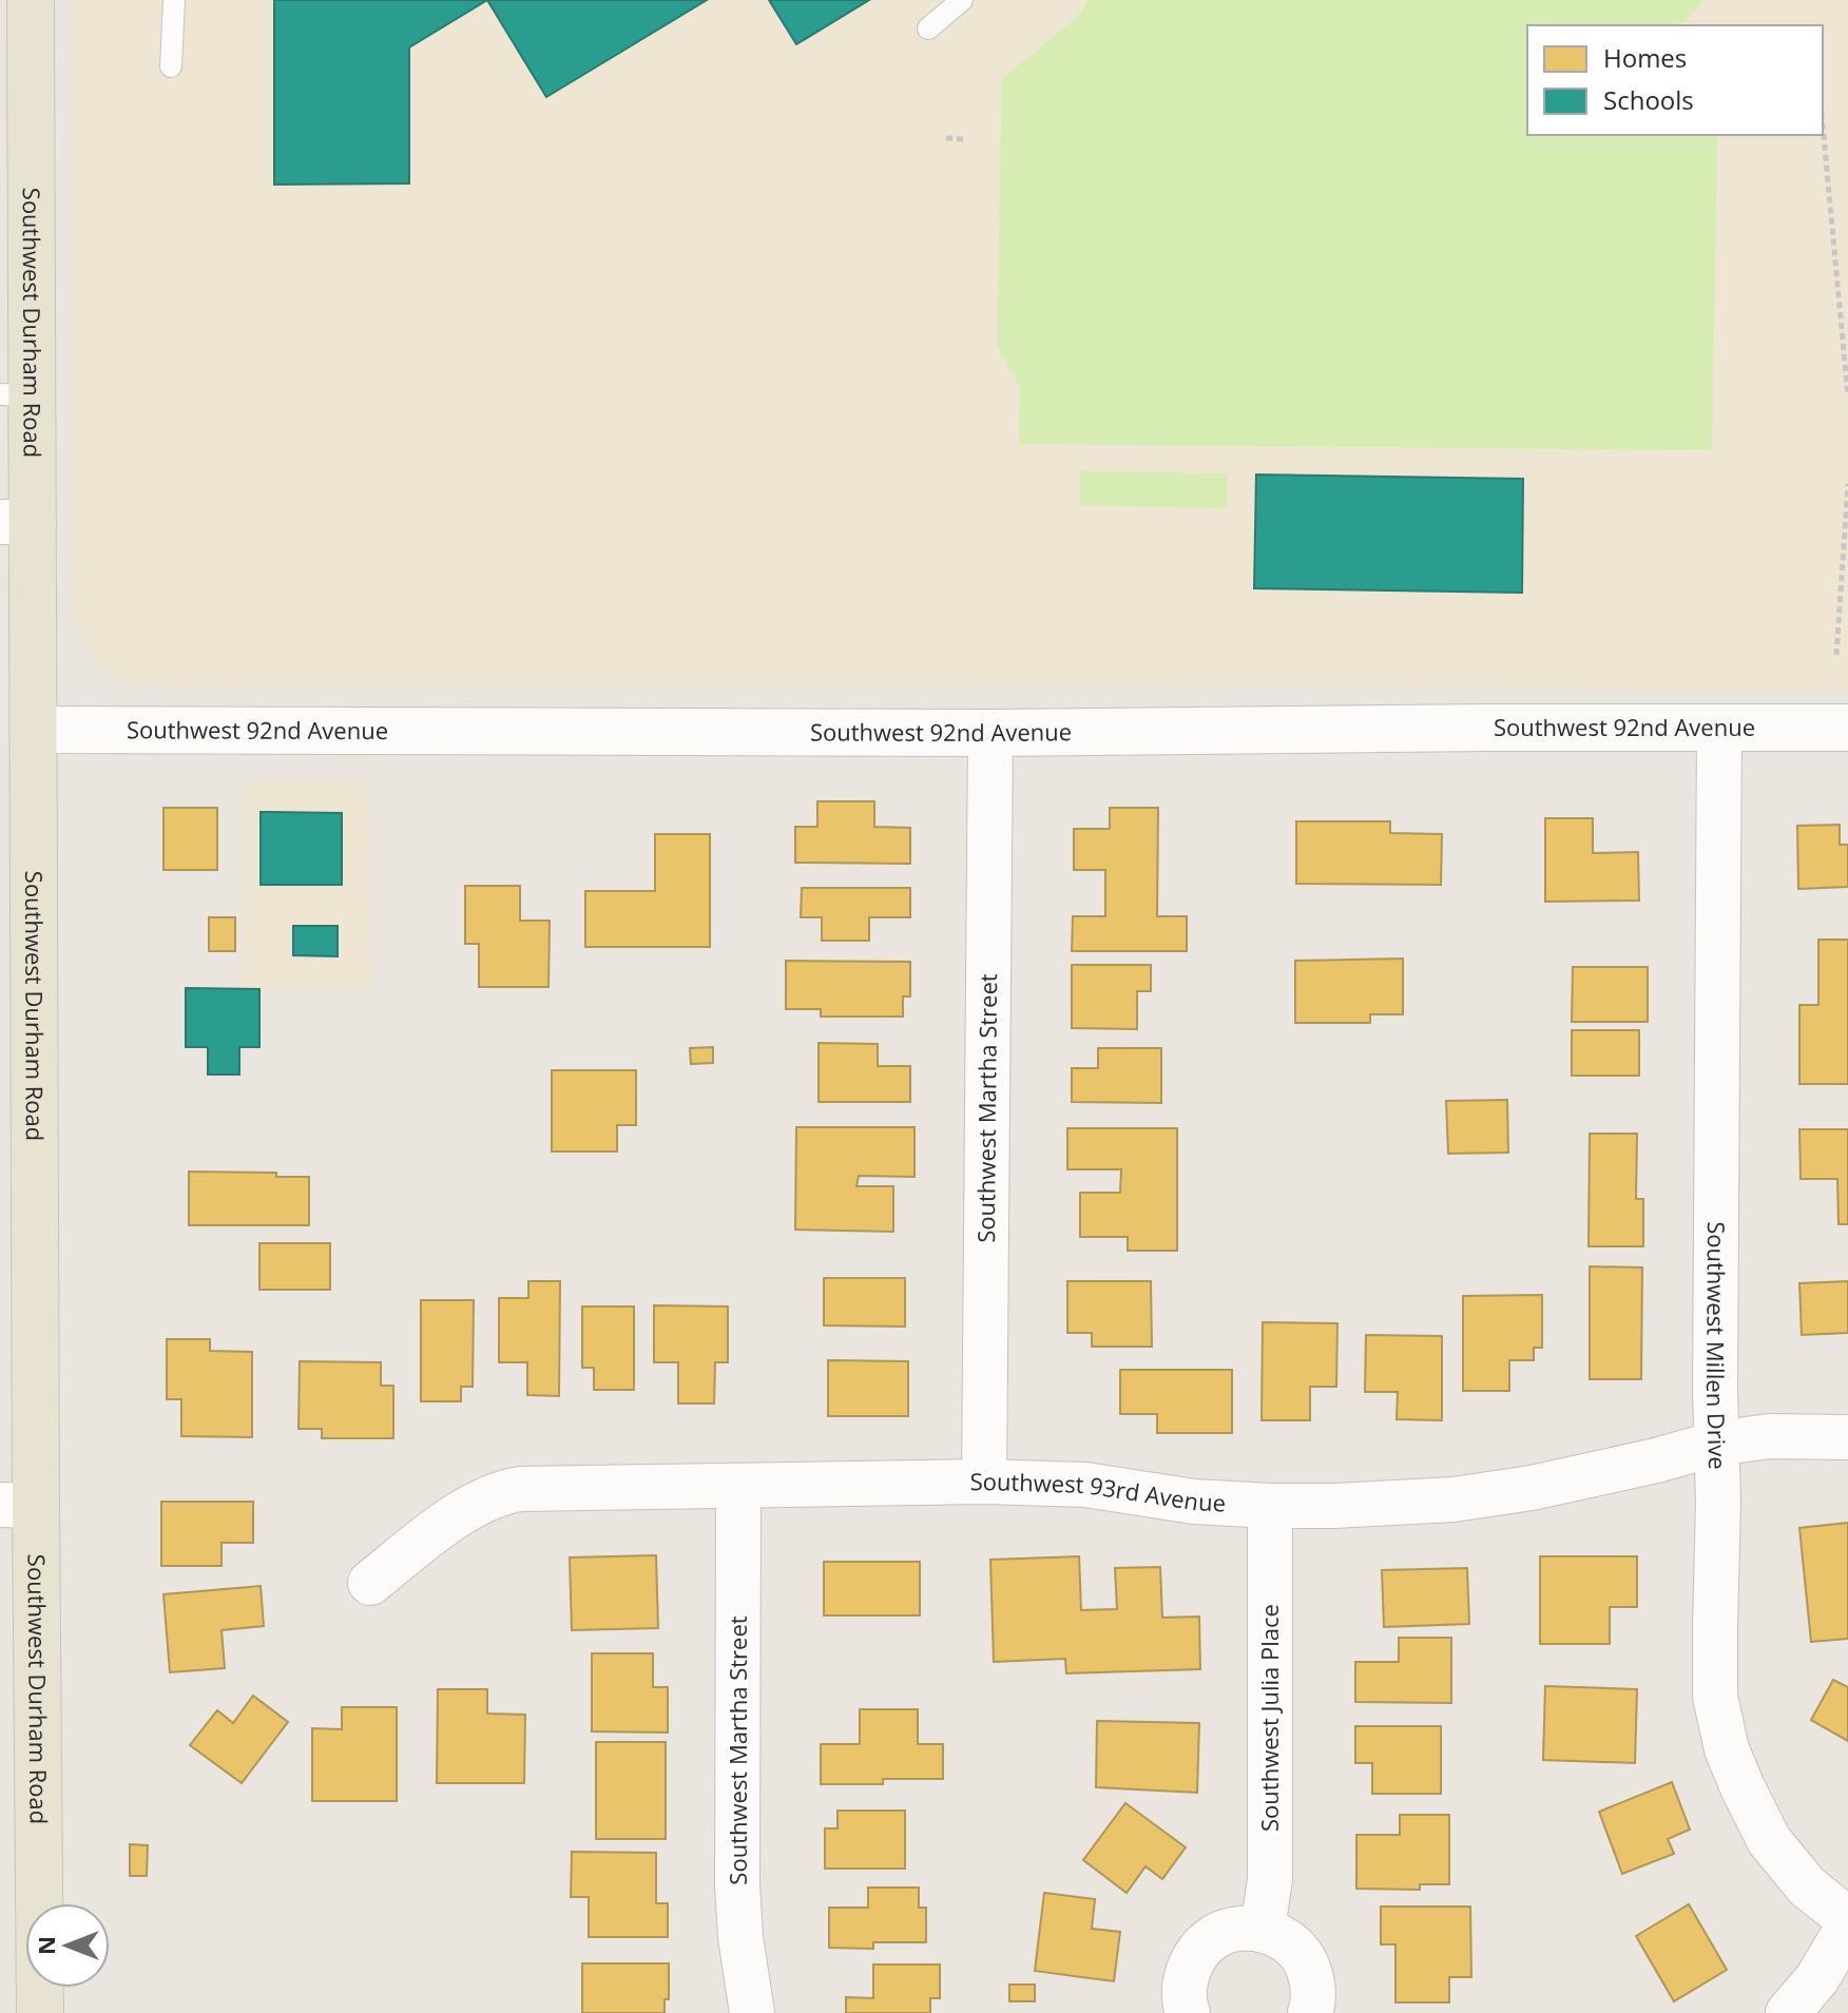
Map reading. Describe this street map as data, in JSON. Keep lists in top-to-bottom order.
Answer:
{
  "streets": {
    "main road": ["Southwest Durham Road"],
    "street": [
      "Southwest 92nd Avenue",
      "Southwest Martha Street",
      "Southwest Millen Drive",
      "Southwest 93rd Avenue",
      "Southwest Julia Place"
    ]
  },
  "crossings": [
    ["Southwest Durham Road", "Southwest 92nd Avenue"],
    ["Southwest 92nd Avenue", "Southwest Martha Street"],
    ["Southwest 92nd Avenue", "Southwest Millen Drive"],
    ["Southwest Martha Street", "Southwest 93rd Avenue"],
    ["Southwest Millen Drive", "Southwest 93rd Avenue"],
    ["Southwest 93rd Avenue", "Southwest Julia Place"]
  ],
  "legend": ["Homes", "Schools"],
  "north": "left"
}
